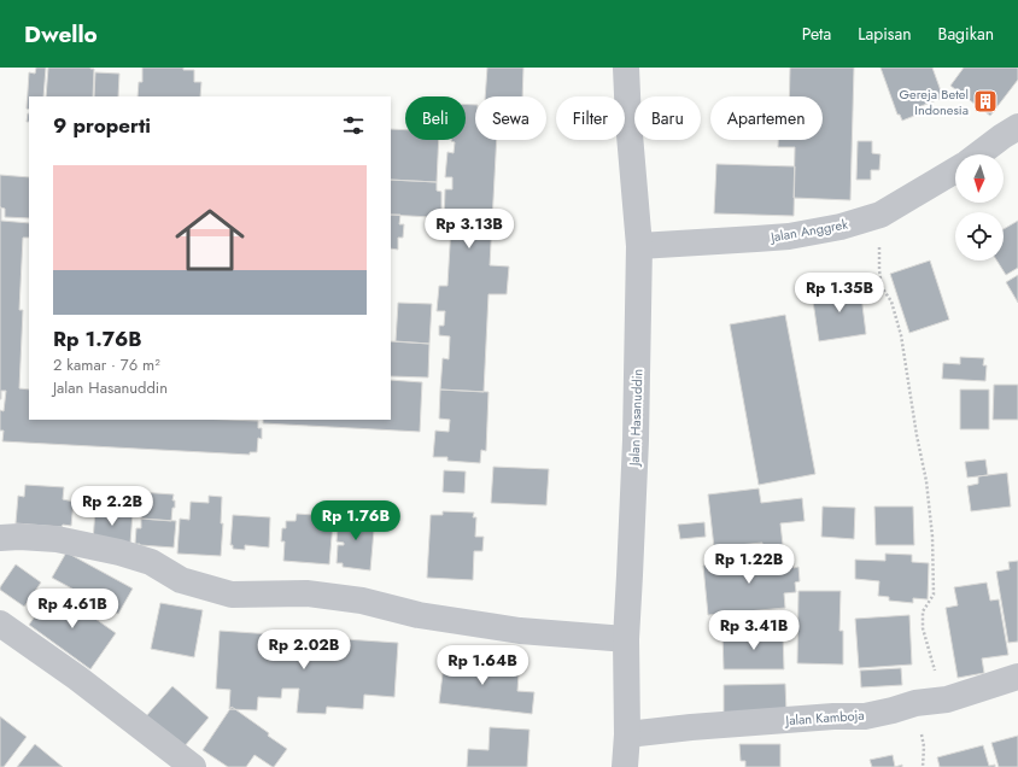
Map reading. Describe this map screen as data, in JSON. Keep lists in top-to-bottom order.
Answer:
{
  "streets": {
    "street": ["Jalan Anggrek", "Jalan Hasanuddin", "Jalan Kamboja"]
  },
  "crossings": [
    ["Jalan Anggrek", "Jalan Hasanuddin"],
    ["Jalan Hasanuddin", "Jalan Kamboja"]
  ],
  "places": {
    "building": ["Gereja Betel Indonesia"]
  },
  "north": "bottom",
  "page": {
    "header": "Dwello",
    "nav": ["Peta", "Lapisan", "Bagikan"],
    "chip": [
      "Beli",
      "Sewa",
      "Filter",
      "Baru",
      "Apartemen"
    ],
    "heading": "9 properti",
    "list": [
      {
        "name": "Rp 1.76B",
        "note": "2 kamar · 76 m² · Jalan Hasanuddin"
      }
    ],
    "price": [
      "Rp 3.13B",
      "Rp 1.35B",
      "Rp 2.2B",
      "Rp 1.76B",
      "Rp 1.22B",
      "Rp 4.61B",
      "Rp 3.41B",
      "Rp 2.02B",
      "Rp 1.64B"
    ]
  }
}
